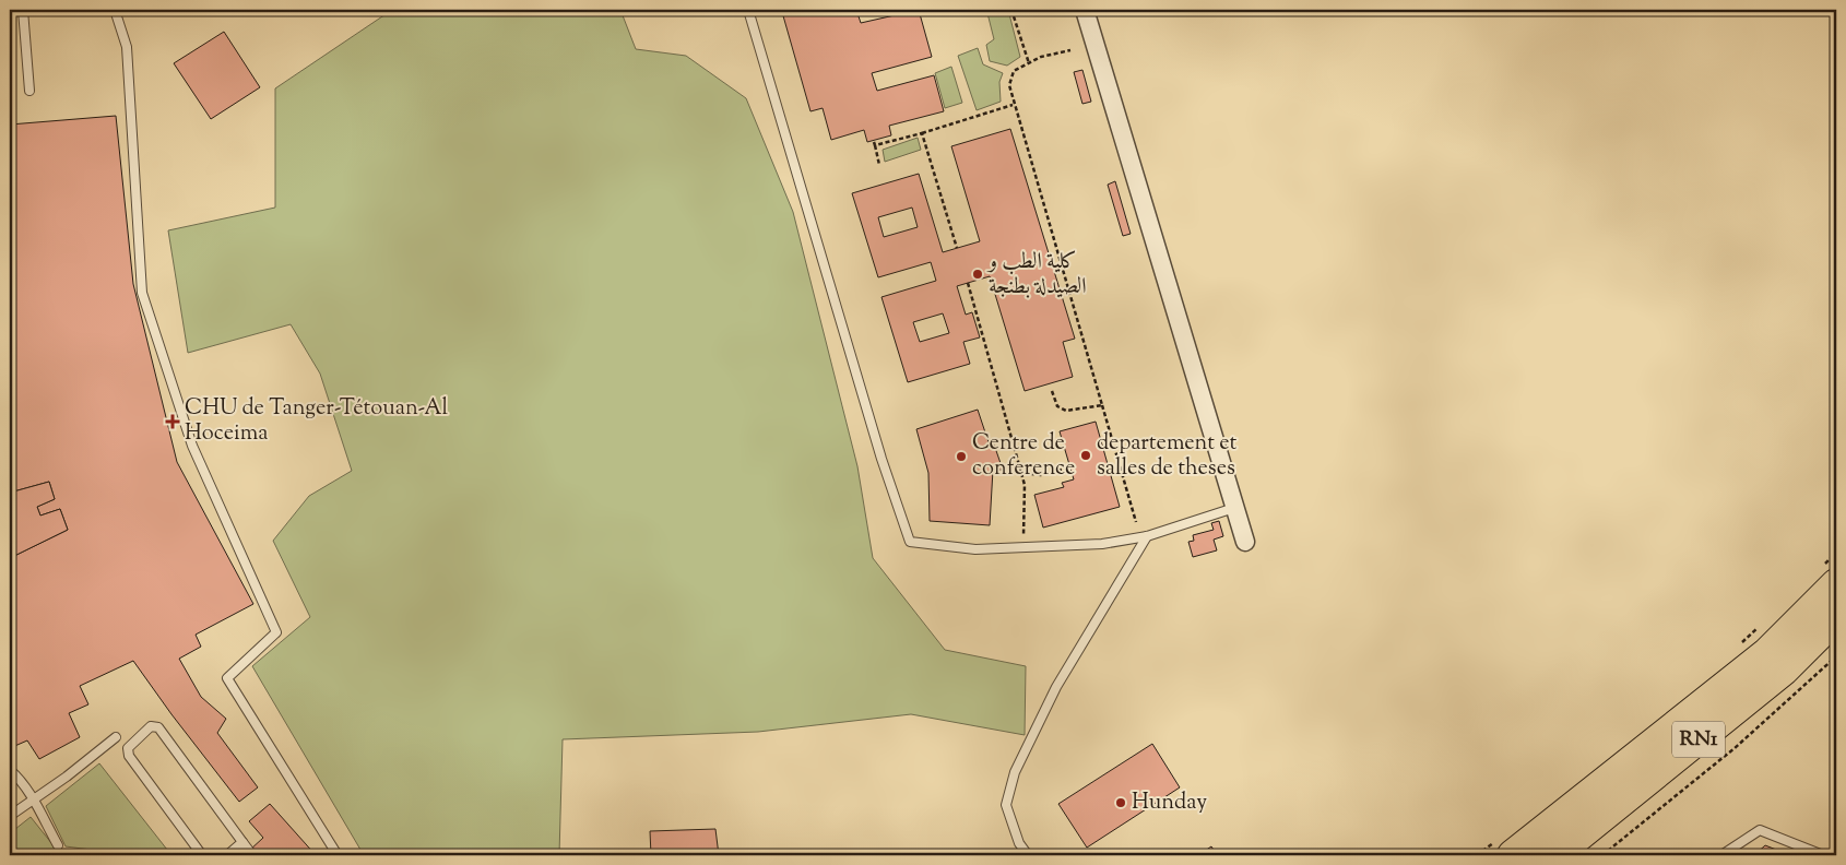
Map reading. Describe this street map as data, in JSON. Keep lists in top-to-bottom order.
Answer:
{
  "streets": {
    "highway": ["RN1"]
  },
  "places": {
    "other": [
      "كلية الطب و الصيدلة بطنجة",
      "departement et salles de theses",
      "Centre de conference",
      "Hunday"
    ],
    "health": ["CHU de Tanger-Tétouan-Al Hoceima"]
  }
}
